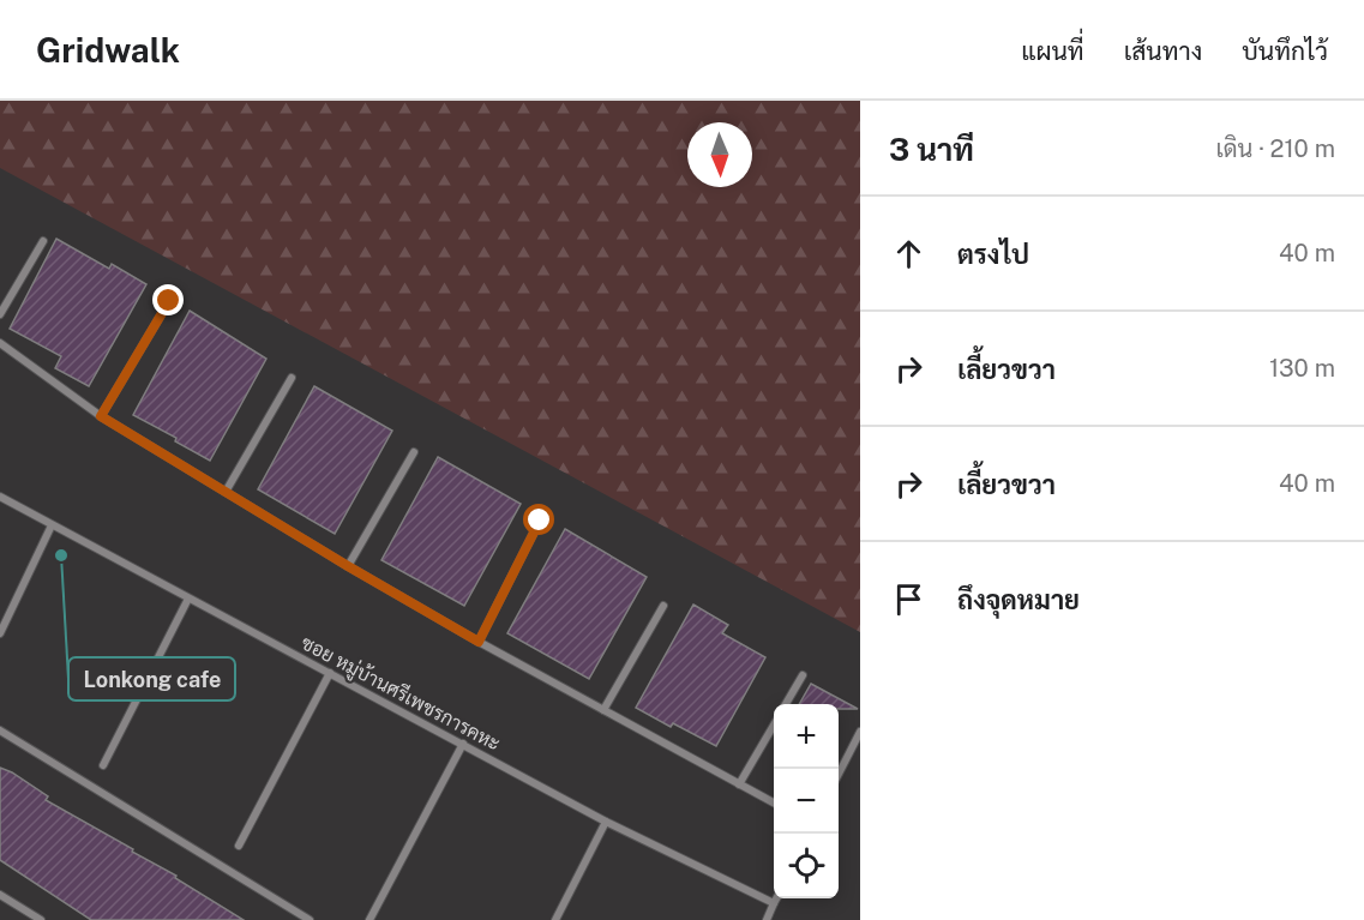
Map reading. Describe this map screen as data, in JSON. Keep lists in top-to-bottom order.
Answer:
{
  "streets": {
    "street": ["ซอย หมู่บ้านศรีเพชรการคหะ"]
  },
  "places": ["Lonkong cafe"],
  "north": "bottom",
  "page": {
    "header": "Gridwalk",
    "nav": ["แผนที่", "เส้นทาง", "บันทึกไว้"],
    "heading": ["3 นาที", "เดิน · 210 m"],
    "list": [
      ["ตรงไป", "40 m"],
      ["เลี้ยวขวา", "130 m"],
      ["เลี้ยวขวา", "40 m"],
      "ถึงจุดหมาย"
    ],
    "map_buttons": ["+", "−"]
  }
}
